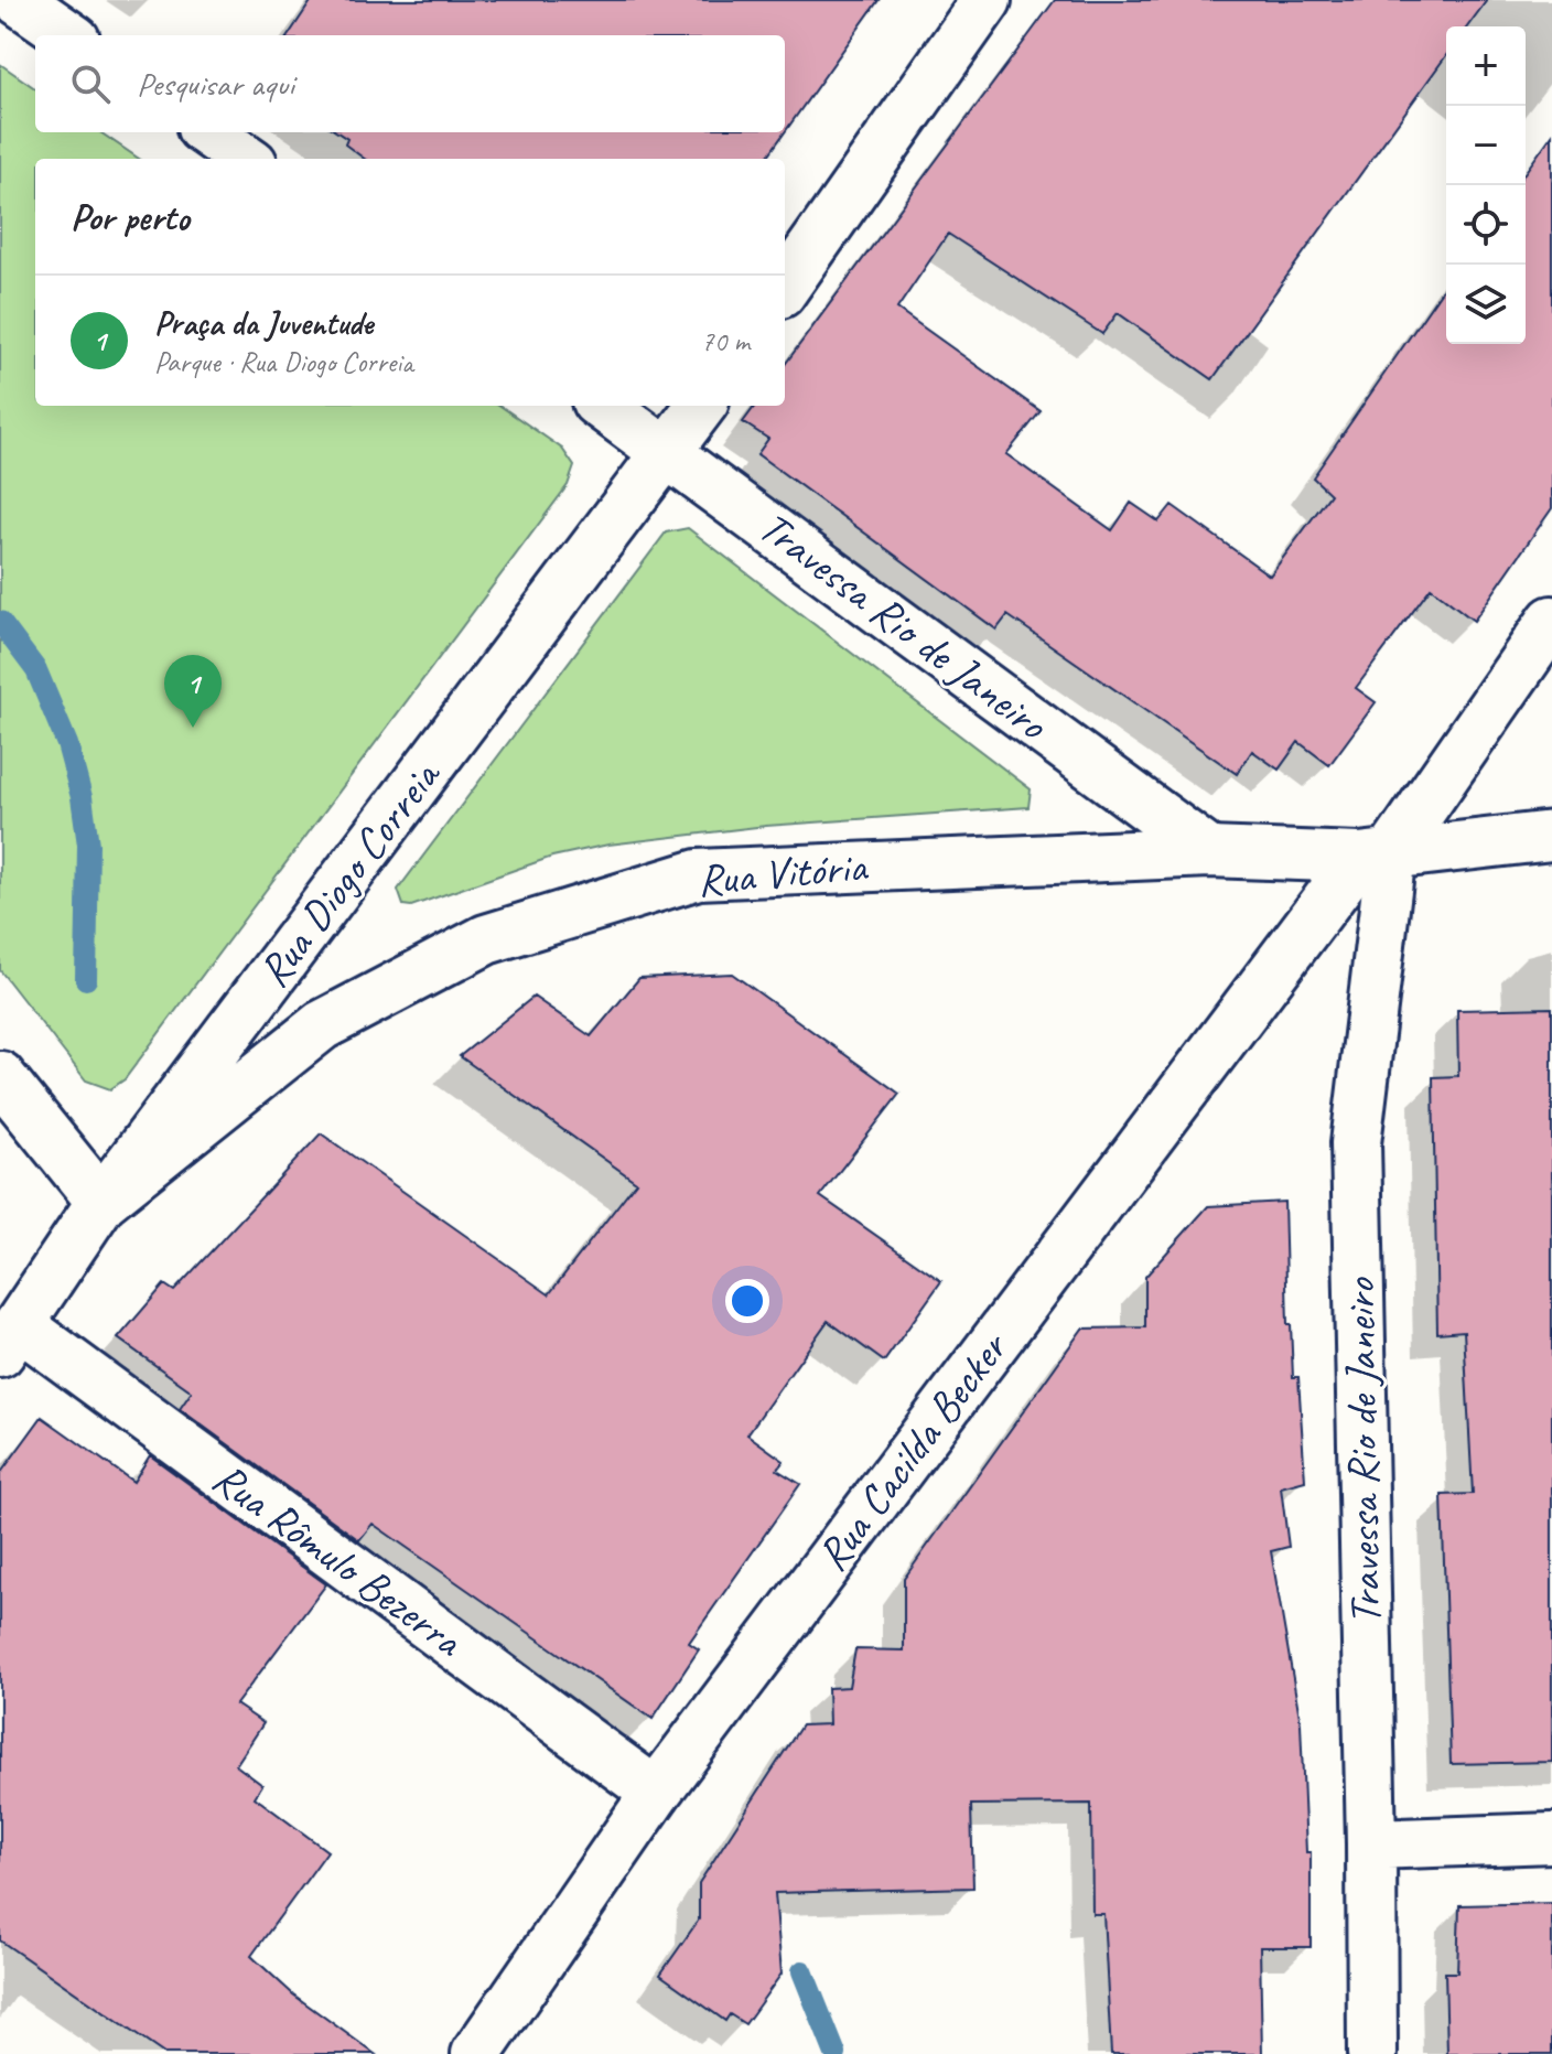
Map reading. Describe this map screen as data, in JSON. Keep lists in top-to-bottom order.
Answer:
{
  "streets": {
    "street": [
      "Travessa Rio de Janeiro",
      "Rua Vitória",
      "Rua Diogo Correia",
      "Rua Cacilda Becker",
      "Rua Rômulo Bezerra"
    ]
  },
  "crossings": [
    ["Travessa Rio de Janeiro", "Rua Vitória"],
    ["Travessa Rio de Janeiro", "Rua Diogo Correia"],
    ["Travessa Rio de Janeiro", "Rua Cacilda Becker"],
    ["Rua Vitória", "Rua Diogo Correia"],
    ["Rua Vitória", "Rua Cacilda Becker"],
    ["Rua Diogo Correia", "Rua Rômulo Bezerra"],
    ["Rua Cacilda Becker", "Rua Rômulo Bezerra"]
  ],
  "page": {
    "map_buttons": ["+", "−"],
    "search": "Pesquisar aqui",
    "heading": "Por perto",
    "list": [
      {
        "mark": "1",
        "name": "Praça da Juventude",
        "note": "Parque · Rua Diogo Correia",
        "value": "70 m"
      }
    ],
    "pins": "1"
  }
}
